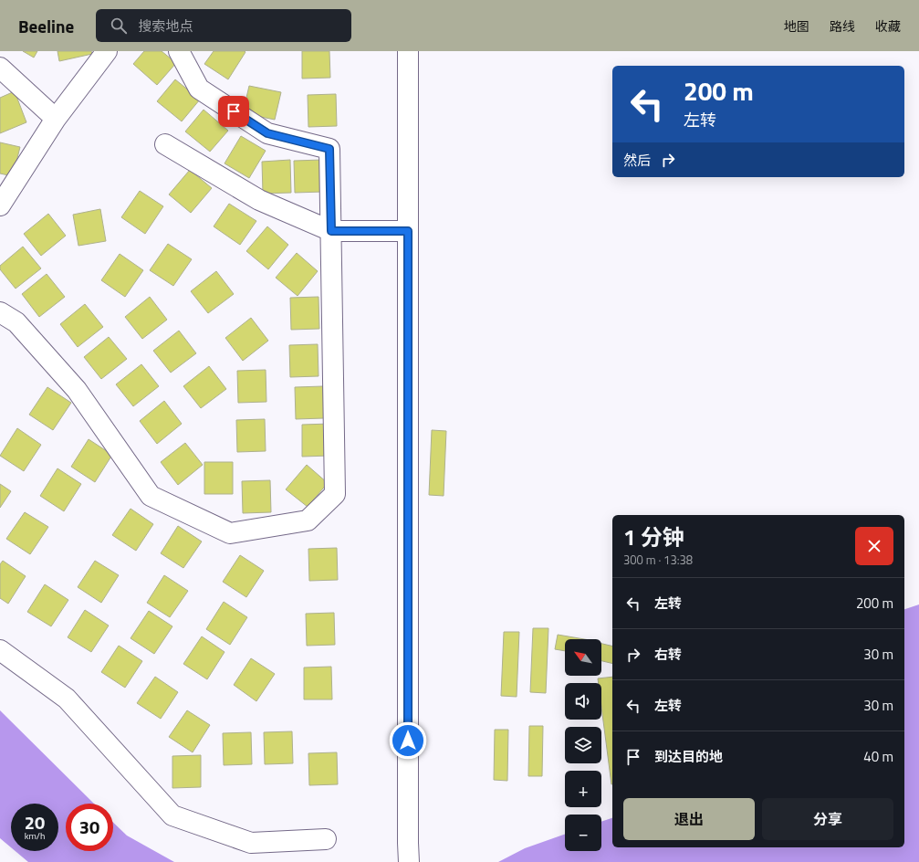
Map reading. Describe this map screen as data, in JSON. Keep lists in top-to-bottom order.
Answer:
{
  "north": "top left",
  "page": {
    "header": "Beeline",
    "search": "搜索地点",
    "nav": ["地图", "路线", "收藏"],
    "turn": ["200 m", "左转"],
    "then": "然后",
    "heading": ["1 分钟", "300 m · 13:38"],
    "list": [
      {
        "name": "左转",
        "value": "200 m"
      },
      {
        "name": "右转",
        "value": "30 m"
      },
      {
        "name": "左转",
        "value": "30 m"
      },
      {
        "name": "到达目的地",
        "value": "40 m"
      }
    ],
    "map_buttons": ["+", "−"],
    "buttons": ["退出", "分享"],
    "speed": "20 km/h",
    "limit": "30"
  }
}
